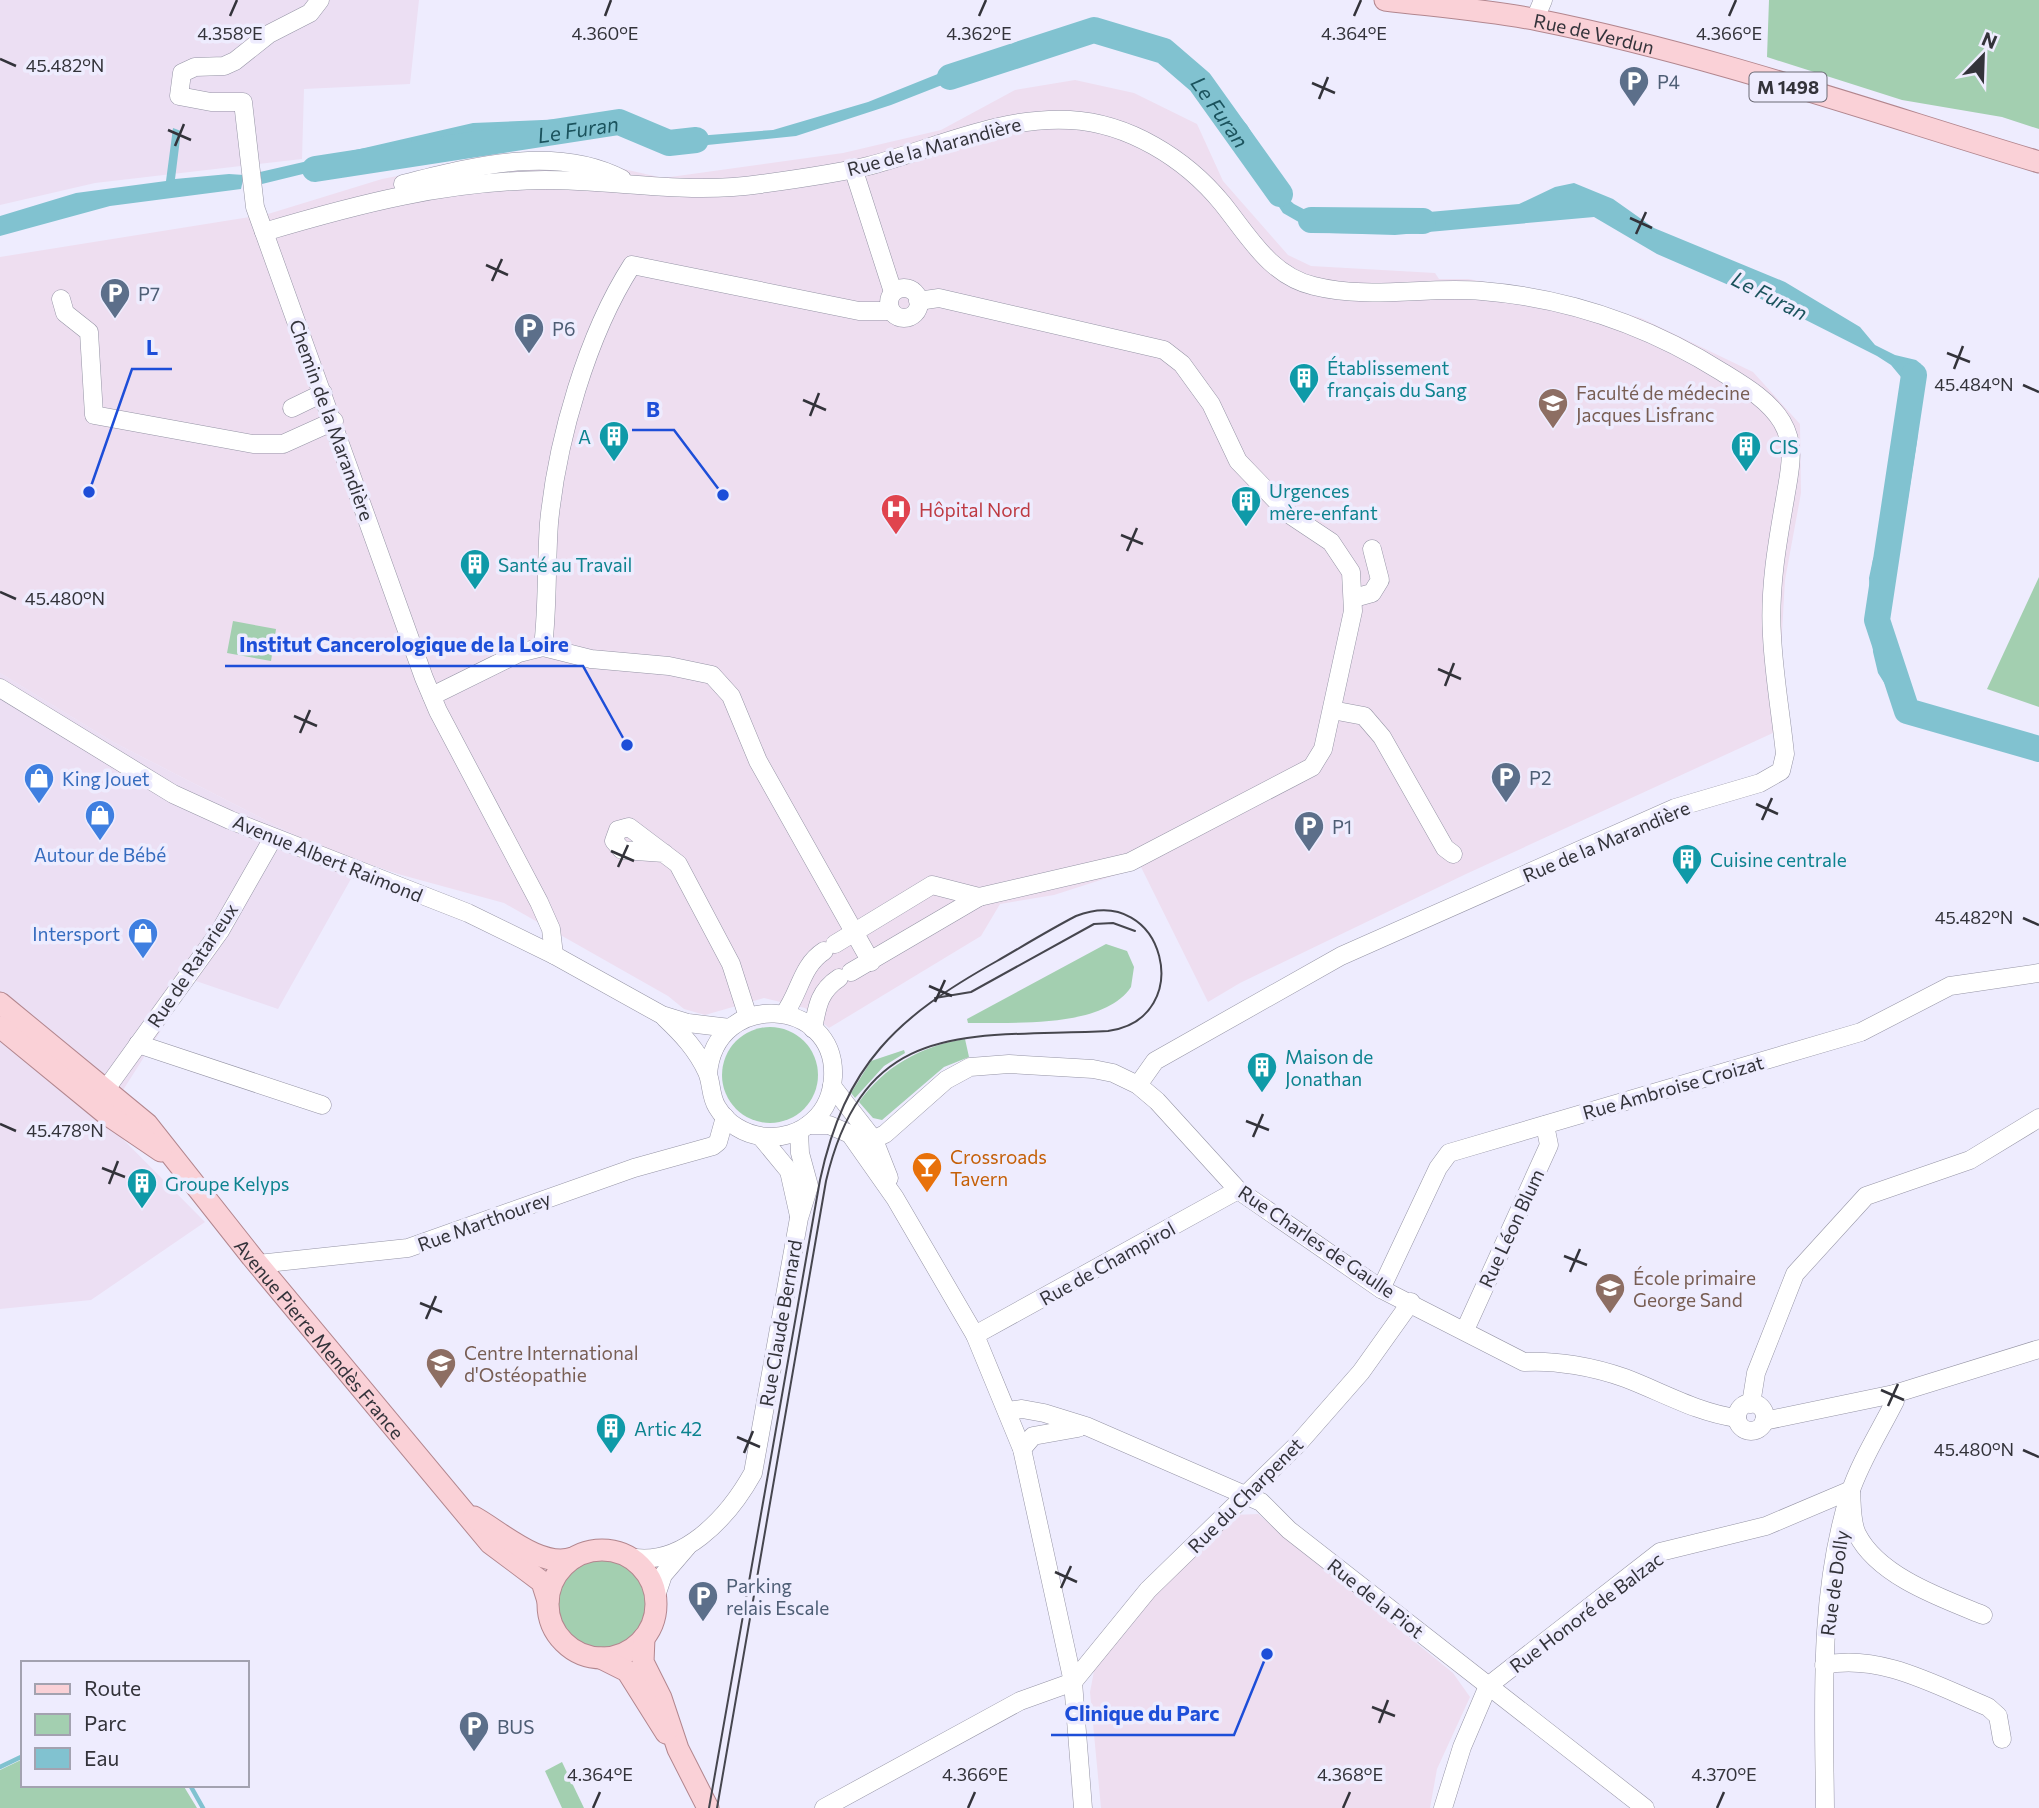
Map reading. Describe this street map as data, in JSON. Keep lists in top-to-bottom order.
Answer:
{
  "streets": {
    "main road": ["Rue de Verdun", "M 1498", "Avenue Pierre Mendès France"],
    "street": [
      "Rue de la Marandière",
      "Chemin de la Marandière",
      "Avenue Albert Raimond",
      "Rue de Ratarieux",
      "Rue Ambroise Croizat",
      "Rue Marthourey",
      "Rue Léon Blum",
      "Rue Charles de Gaulle",
      "Rue de Champirol",
      "Rue Claude Bernard",
      "Rue du Charpenet",
      "Rue de Dolly",
      "Rue de la Piot",
      "Rue Honoré de Balzac"
    ]
  },
  "crossings": [
    ["Rue de la Marandière", "Chemin de la Marandière"],
    ["Rue de la Marandière", "Rue Charles de Gaulle"],
    ["Chemin de la Marandière", "Avenue Albert Raimond"],
    ["Avenue Albert Raimond", "Rue de Ratarieux"],
    ["Avenue Albert Raimond", "Rue Marthourey"],
    ["Avenue Albert Raimond", "Rue Claude Bernard"],
    ["Rue de Ratarieux", "Avenue Pierre Mendès France"],
    ["Rue Ambroise Croizat", "Rue Léon Blum"],
    ["Rue Ambroise Croizat", "Rue Charles de Gaulle"],
    ["Rue Marthourey", "Rue Claude Bernard"],
    ["Rue Marthourey", "Avenue Pierre Mendès France"],
    ["Rue Léon Blum", "Rue Charles de Gaulle"],
    ["Rue Charles de Gaulle", "Rue de Champirol"],
    ["Rue Charles de Gaulle", "Rue du Charpenet"],
    ["Rue Claude Bernard", "Avenue Pierre Mendès France"],
    ["Rue du Charpenet", "Rue de la Piot"],
    ["Rue de Dolly", "Rue Honoré de Balzac"],
    ["Rue de la Piot", "Rue Honoré de Balzac"]
  ],
  "water": ["Le Furan"],
  "places": {
    "parking": [
      "P4",
      "P7",
      "P6",
      "P2",
      "P1",
      "Parking relais Escale",
      "BUS"
    ],
    "building": [
      "Établissement français du Sang",
      "A",
      "CIS",
      "Urgences mère-enfant",
      "Santé au Travail",
      "Cuisine centrale",
      "Maison de Jonathan",
      "Groupe Kelyps",
      "Artic 42"
    ],
    "school or university": ["Faculté de médecine Jacques Lisfranc", "École primaire George Sand", "Centre International d'Ostéopathie"],
    "other": [
      "L",
      "B",
      "Institut Cancerologique de la Loire",
      "Clinique du Parc"
    ],
    "hospital": ["Hôpital Nord"],
    "shop": ["King Jouet", "Autour de Bébé", "Intersport"],
    "bar": ["Crossroads Tavern"]
  },
  "legend": ["Route", "Parc", "Eau"],
  "north": "top right",
  "coordinates": [
    "4.358°E",
    "4.360°E",
    "4.362°E",
    "4.364°E",
    "4.366°E",
    "45.482°N",
    "45.484°N",
    "45.480°N",
    "45.478°N",
    "4.368°E",
    "4.370°E"
  ]
}
